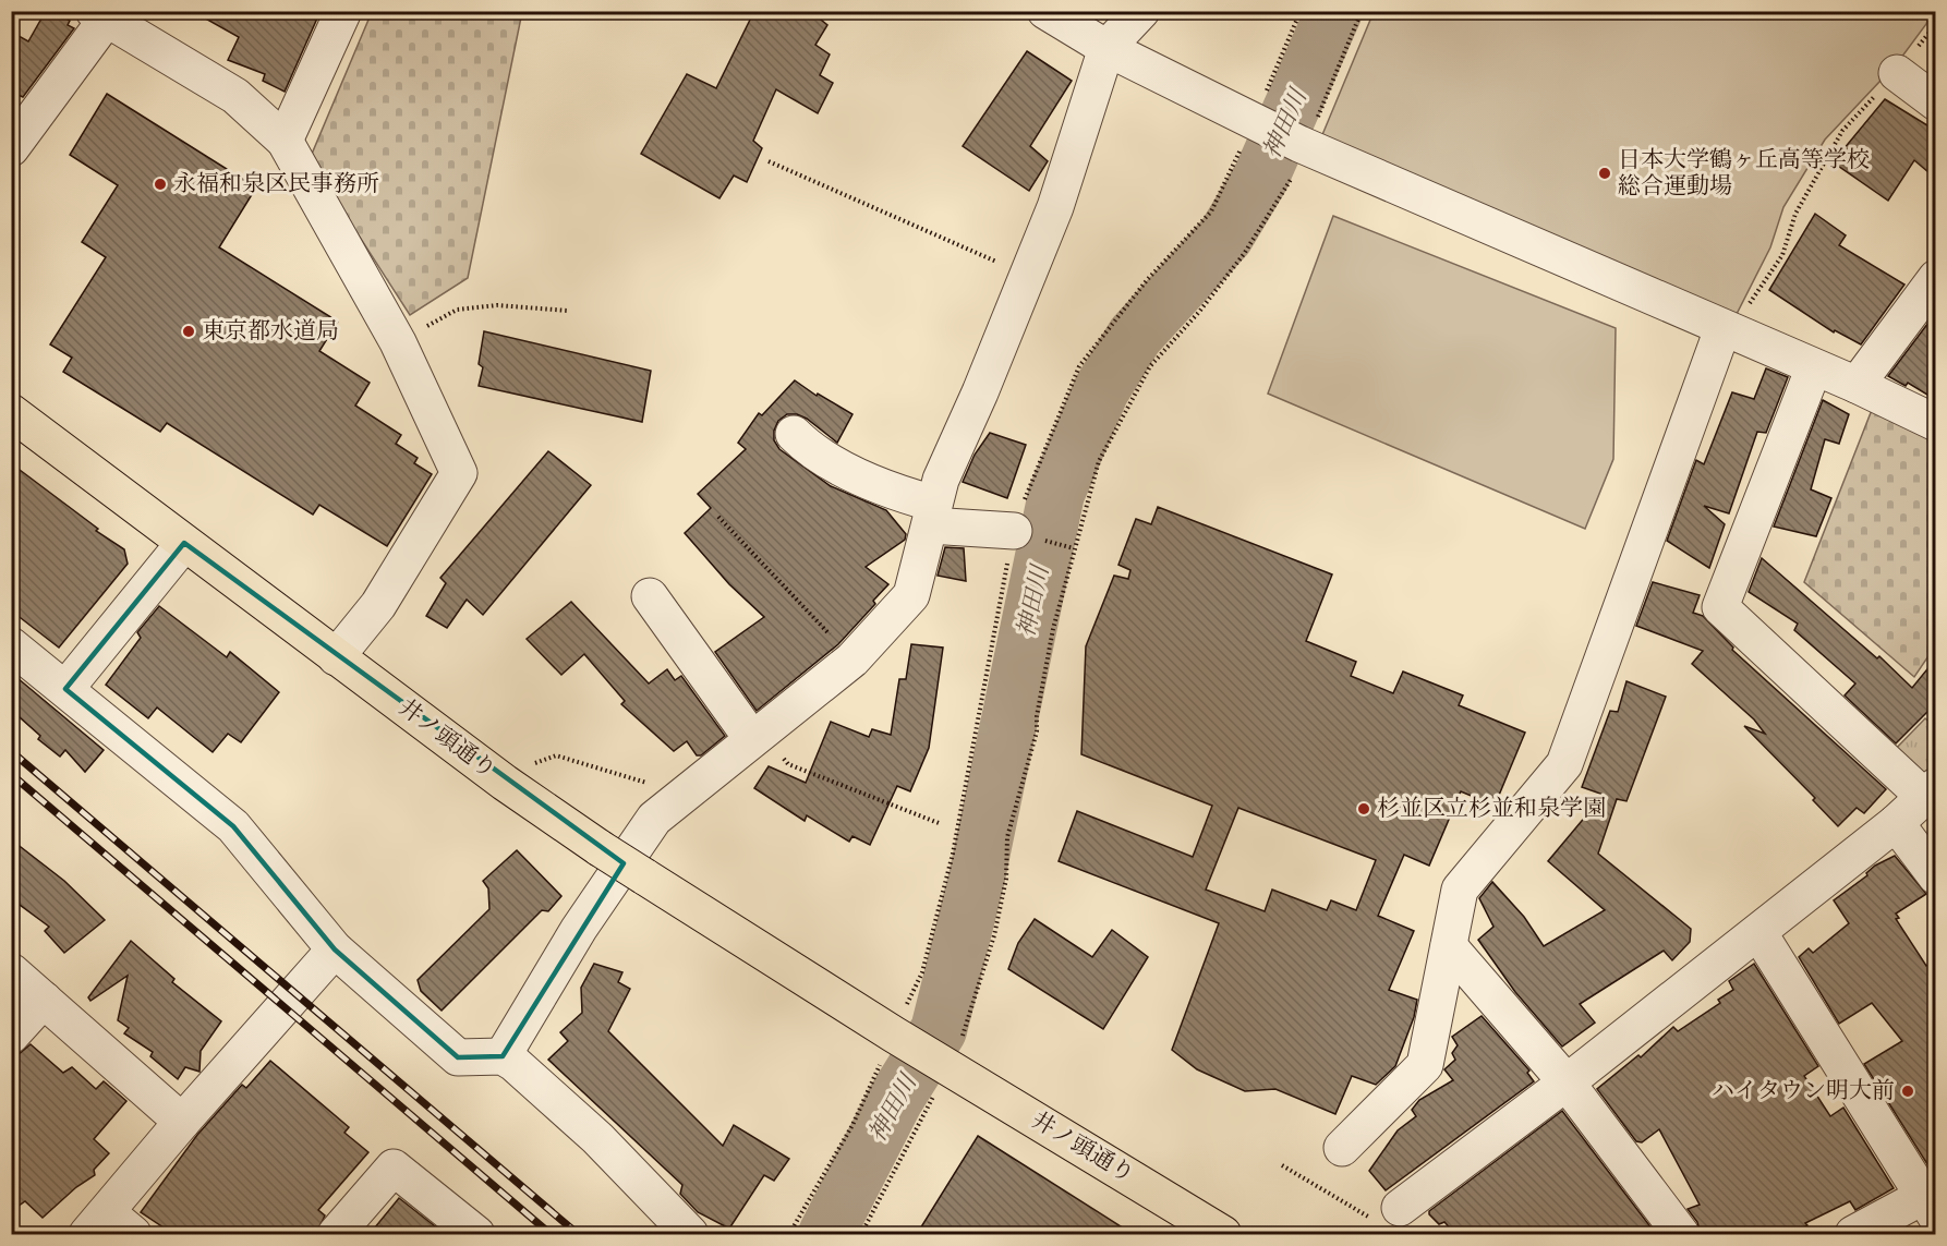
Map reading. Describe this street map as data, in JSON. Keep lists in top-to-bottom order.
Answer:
{
  "streets": {
    "main road": ["井ノ頭通り"]
  },
  "water": ["神田川"],
  "places": [
    "日本大学鶴ヶ丘高等学校 総合運動場",
    "永福和泉区民事務所",
    "東京都水道局",
    "杉並区立杉並和泉学園",
    "ハイタウン明大前"
  ]
}
